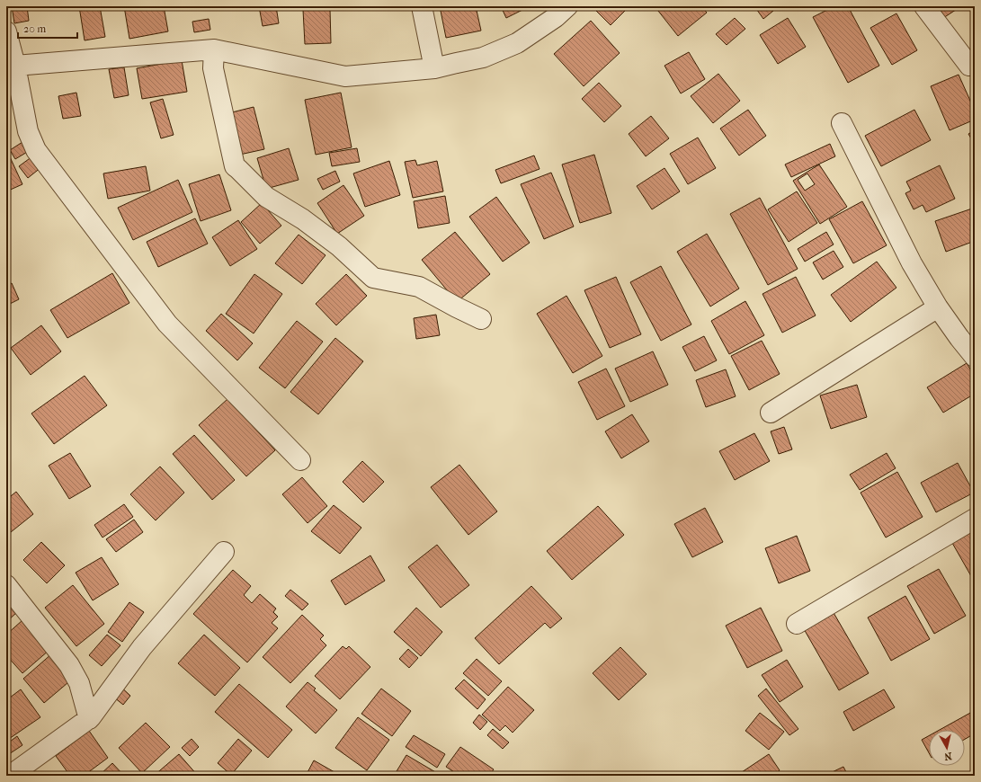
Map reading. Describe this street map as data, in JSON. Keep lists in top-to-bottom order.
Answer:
{
  "scale_bar": "20 m",
  "north": "bottom"
}
